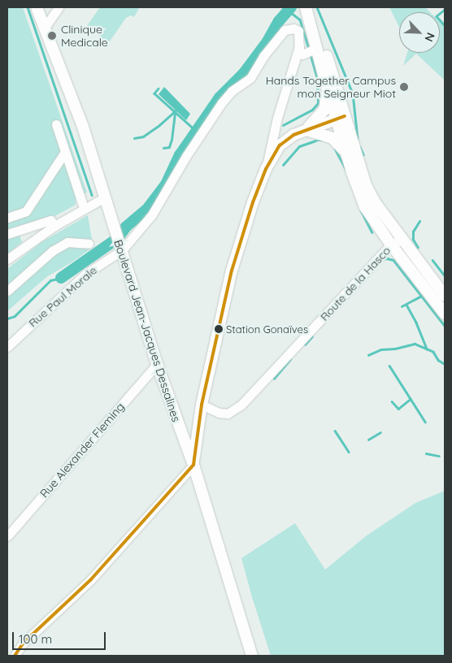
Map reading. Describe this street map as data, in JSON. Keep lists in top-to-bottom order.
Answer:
{
  "streets": {
    "main road": ["Boulevard Jean-Jacques Dessalines"],
    "street": ["Route de la Hasco", "Rue Paul Morale", "Rue Alexander Fleming"]
  },
  "crossings": [
    ["Rue Paul Morale", "Boulevard Jean-Jacques Dessalines"],
    ["Boulevard Jean-Jacques Dessalines", "Rue Alexander Fleming"]
  ],
  "places": ["Clinique Medicale", "Hands Together Campus mon Seigneur Miot", "Station Gonaïves"],
  "scale_bar": "100 m",
  "north": "bottom right"
}
